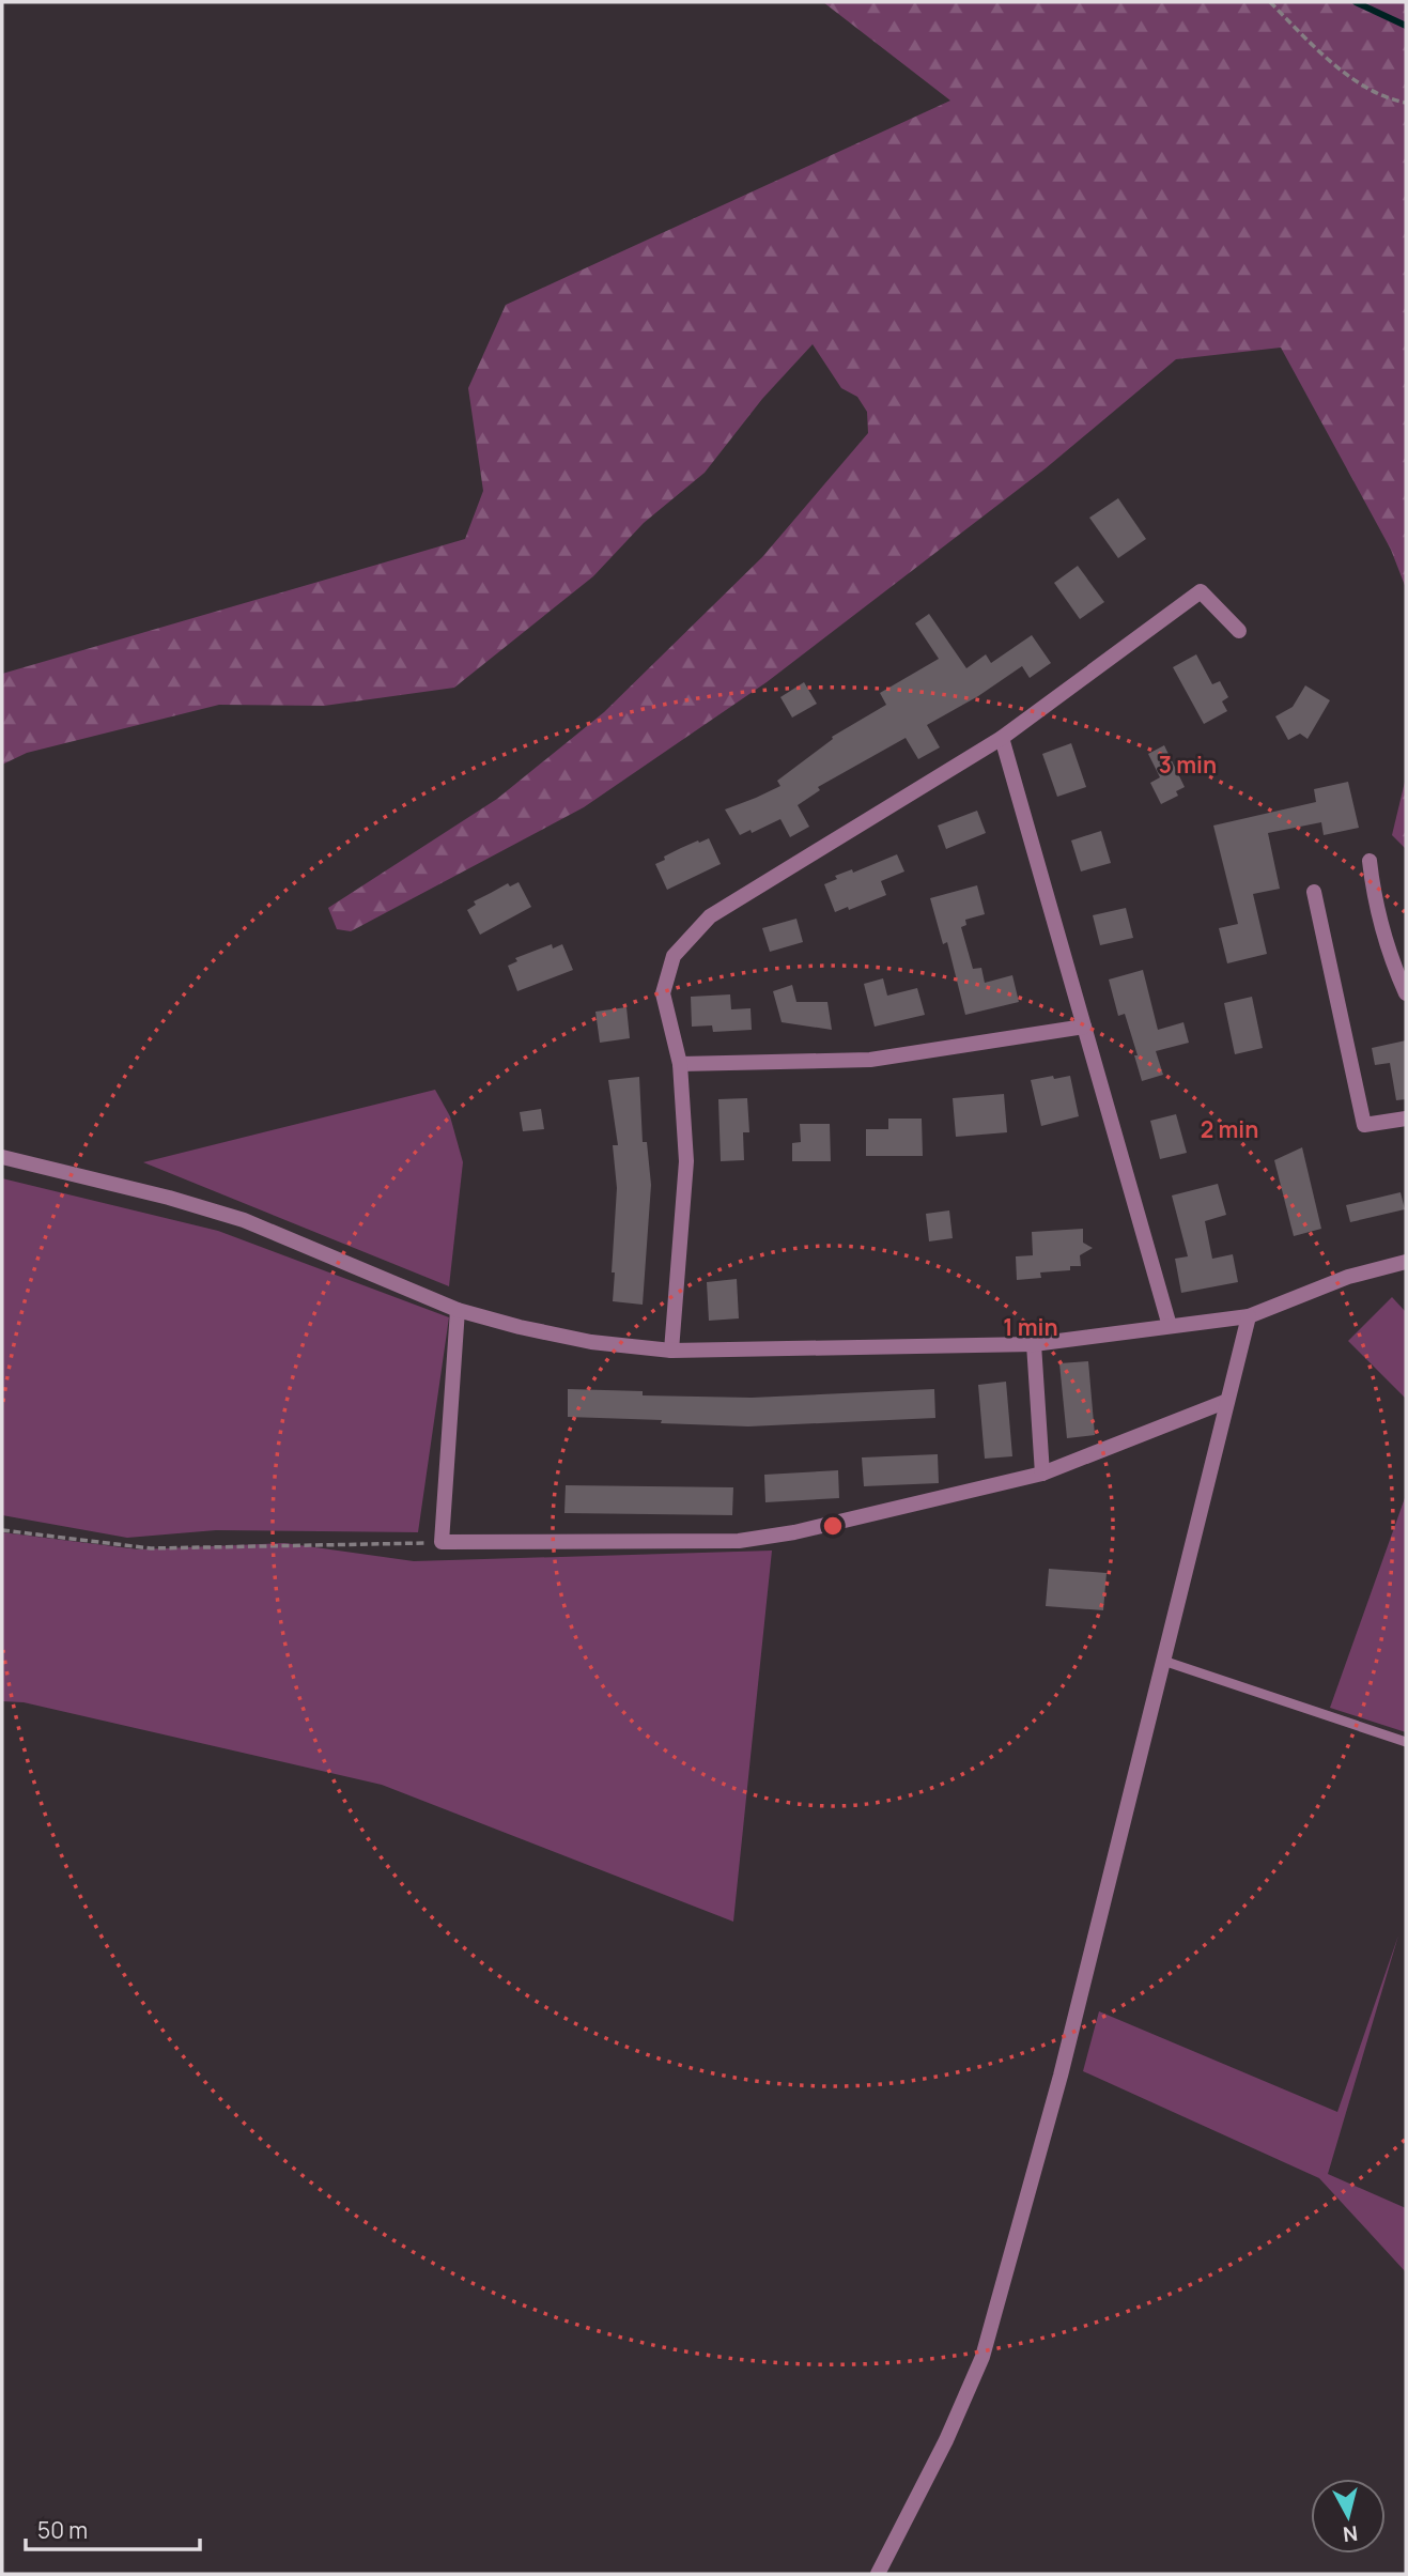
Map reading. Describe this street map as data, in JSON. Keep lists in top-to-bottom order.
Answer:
{
  "scale_bar": "50 m",
  "north": "bottom",
  "rings": ["3 min", "2 min", "1 min"]
}
